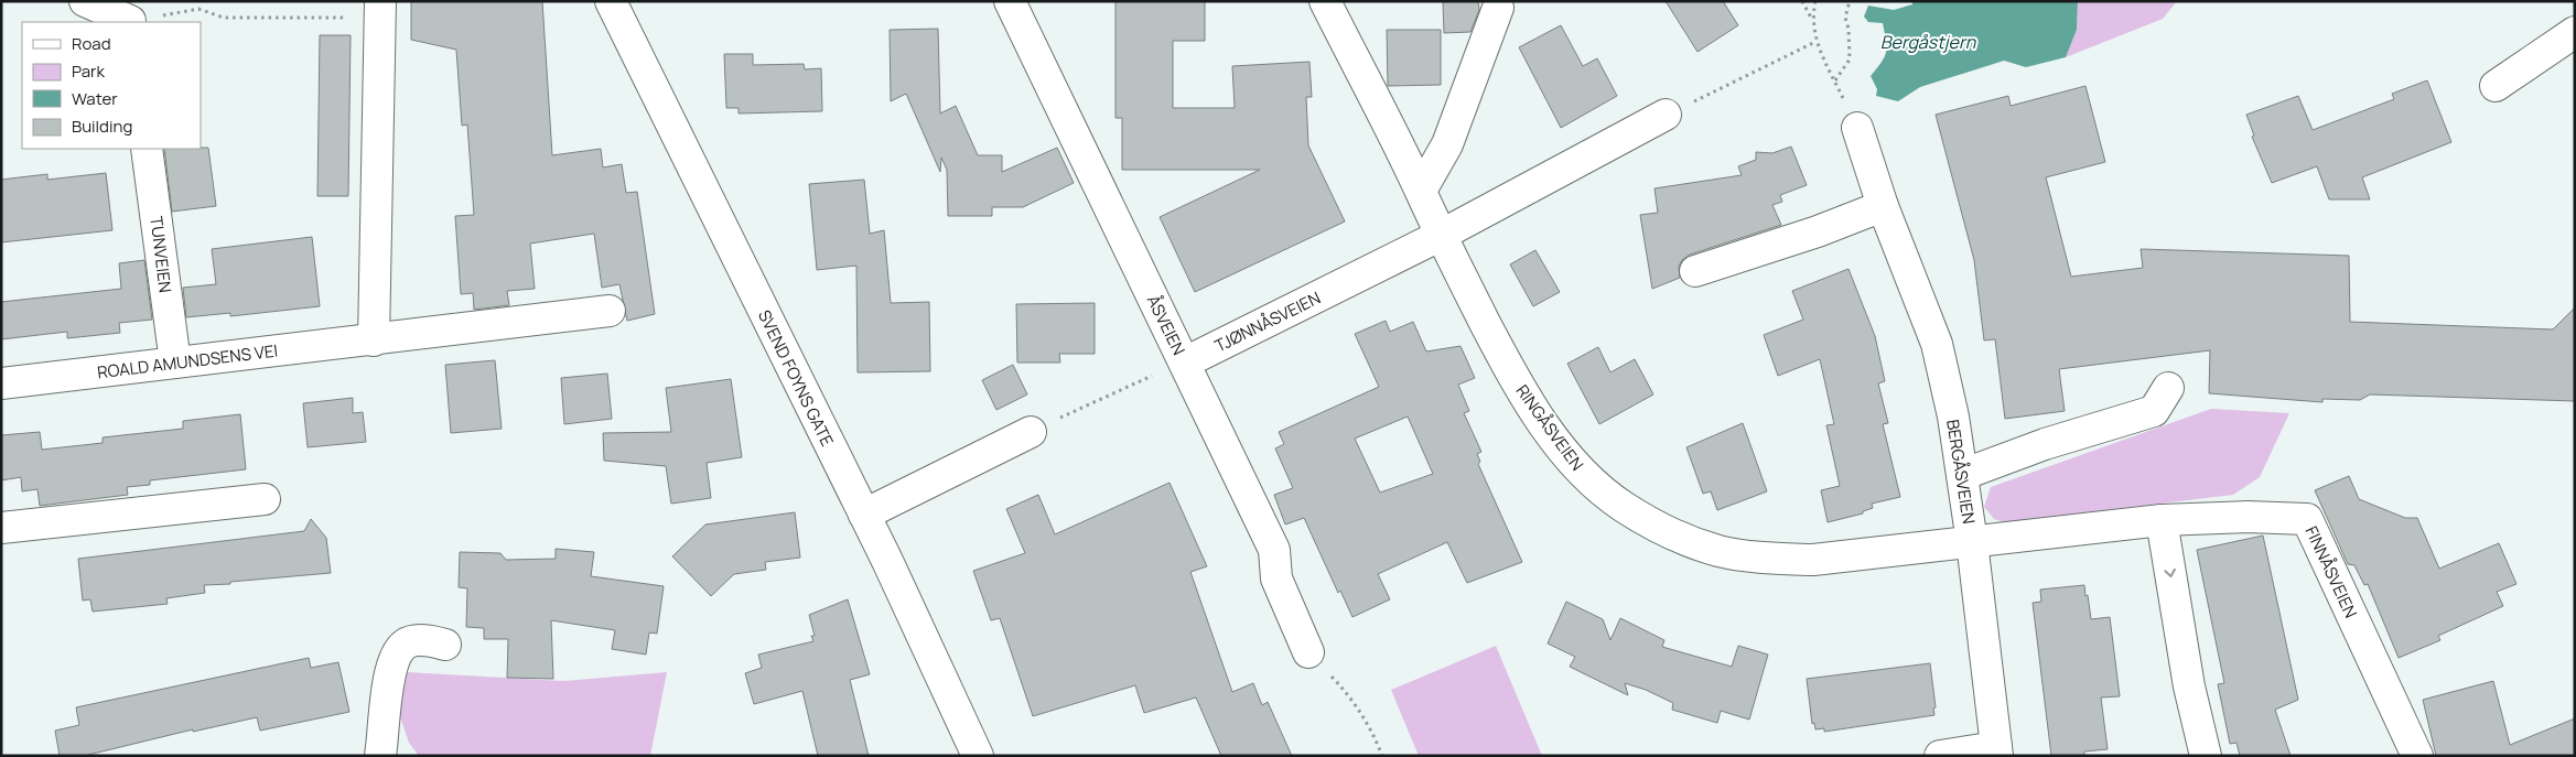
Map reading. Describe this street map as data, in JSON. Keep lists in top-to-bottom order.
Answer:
{
  "streets": {
    "street": [
      "TUNVEIEN",
      "TJØNNÅSVEIEN",
      "ÅSVEIEN",
      "ROALD AMUNDSENS VEI",
      "SVEND FOYNS GATE",
      "RINGÅSVEIEN",
      "BERGÅSVEIEN",
      "FINNÅSVEIEN"
    ]
  },
  "crossings": [
    ["TUNVEIEN", "ROALD AMUNDSENS VEI"],
    ["TJØNNÅSVEIEN", "ÅSVEIEN"],
    ["TJØNNÅSVEIEN", "RINGÅSVEIEN"],
    ["RINGÅSVEIEN", "BERGÅSVEIEN"],
    ["RINGÅSVEIEN", "FINNÅSVEIEN"],
    ["BERGÅSVEIEN", "FINNÅSVEIEN"]
  ],
  "water": ["Bergåstjern"],
  "legend": [
    "Road",
    "Park",
    "Water",
    "Building"
  ]
}
